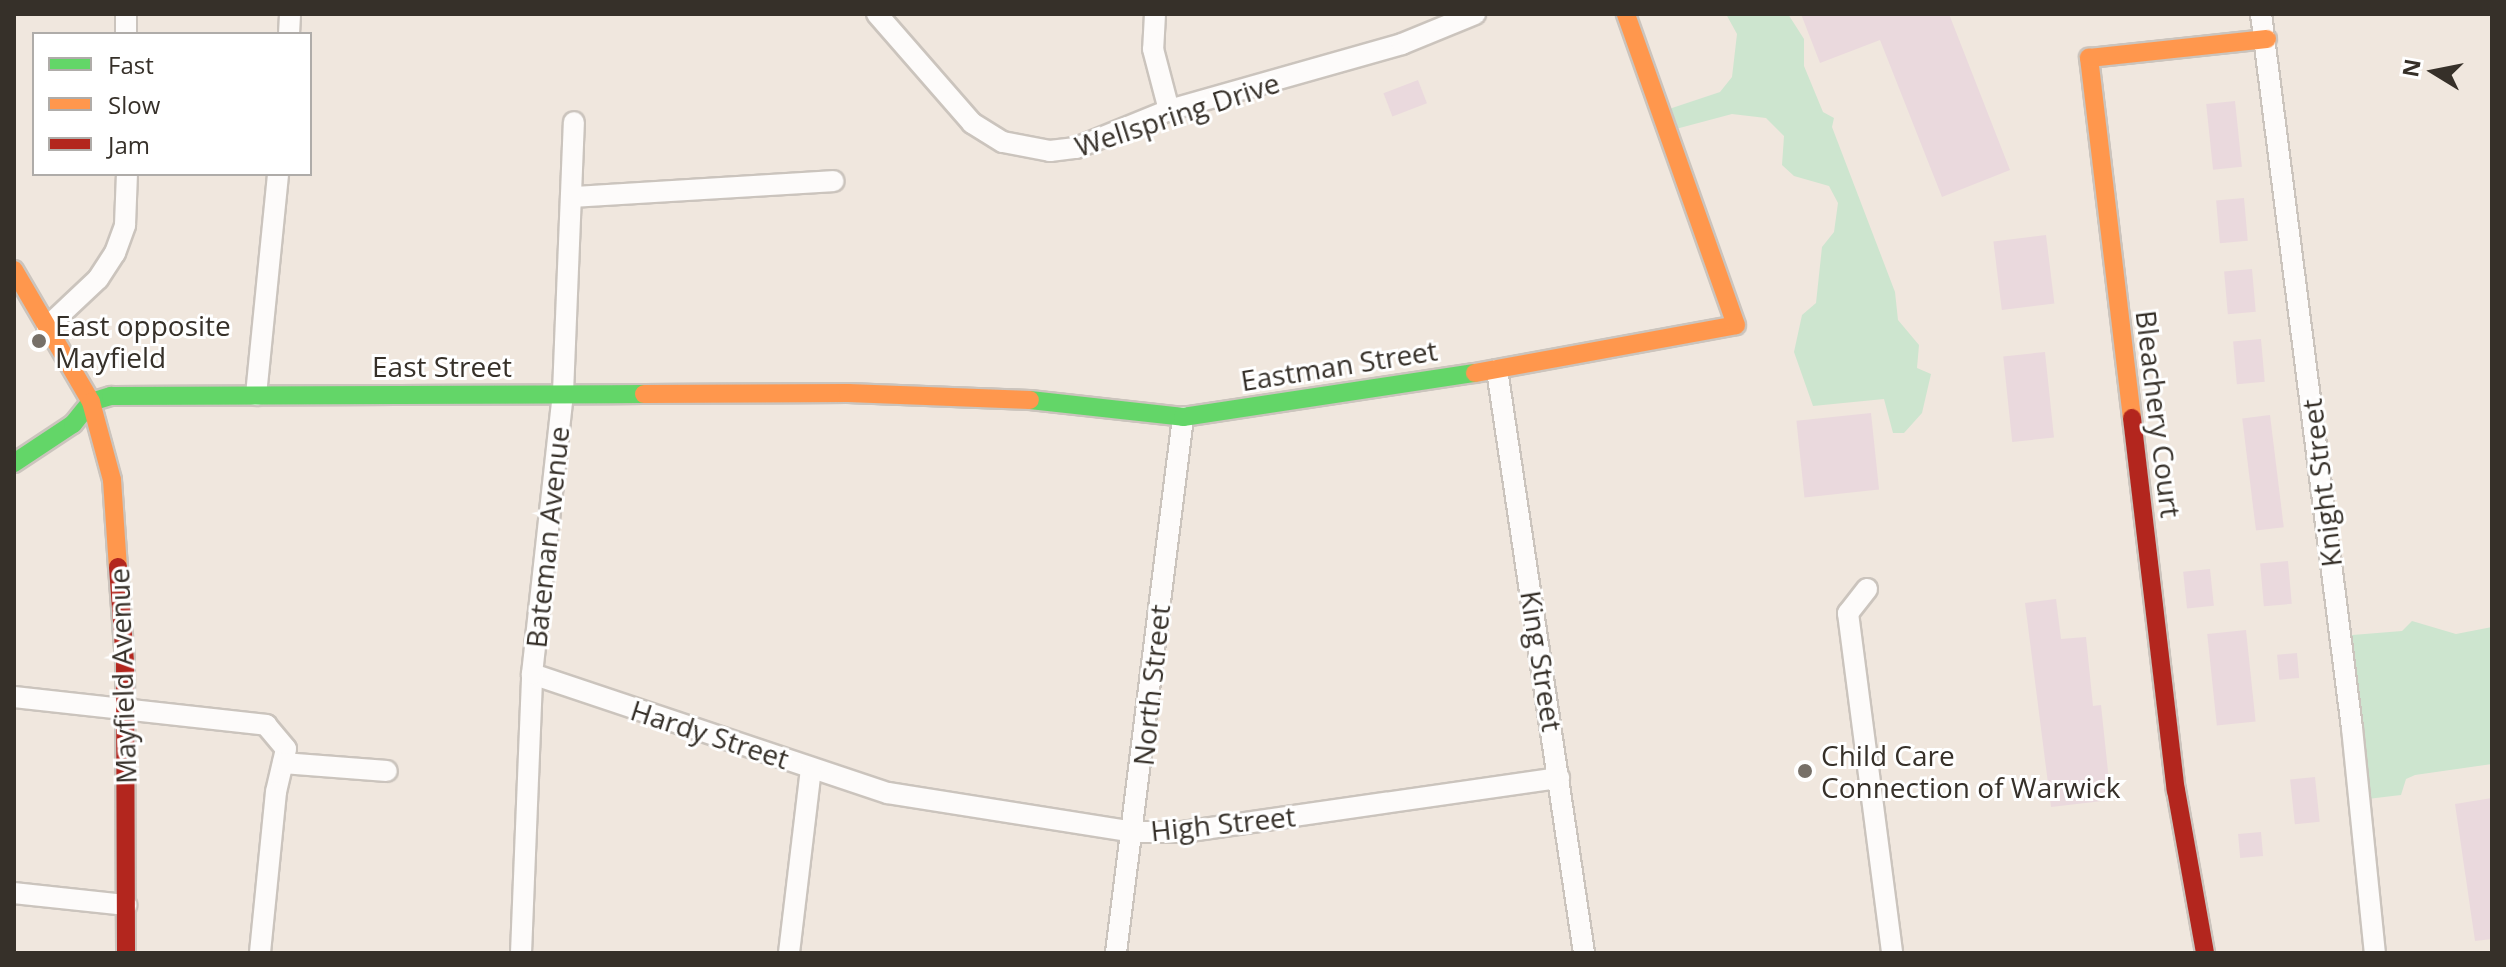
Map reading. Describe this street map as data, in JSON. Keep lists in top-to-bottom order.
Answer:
{
  "streets": {
    "street": [
      "Wellspring Drive",
      "Eastman Street",
      "East Street",
      "Bleachery Court",
      "Knight Street",
      "Bateman Avenue",
      "King Street",
      "Mayfield Avenue",
      "North Street",
      "Hardy Street",
      "High Street"
    ]
  },
  "crossings": [
    ["Eastman Street", "East Street"],
    ["Eastman Street", "King Street"],
    ["Eastman Street", "North Street"],
    ["East Street", "Bateman Avenue"],
    ["East Street", "Mayfield Avenue"],
    ["Bleachery Court", "Knight Street"],
    ["Bateman Avenue", "Hardy Street"],
    ["King Street", "High Street"],
    ["North Street", "High Street"],
    ["Hardy Street", "High Street"]
  ],
  "places": ["East opposite Mayfield", "Child Care Connection of Warwick"],
  "legend": ["Fast", "Slow", "Jam"],
  "north": "left"
}
